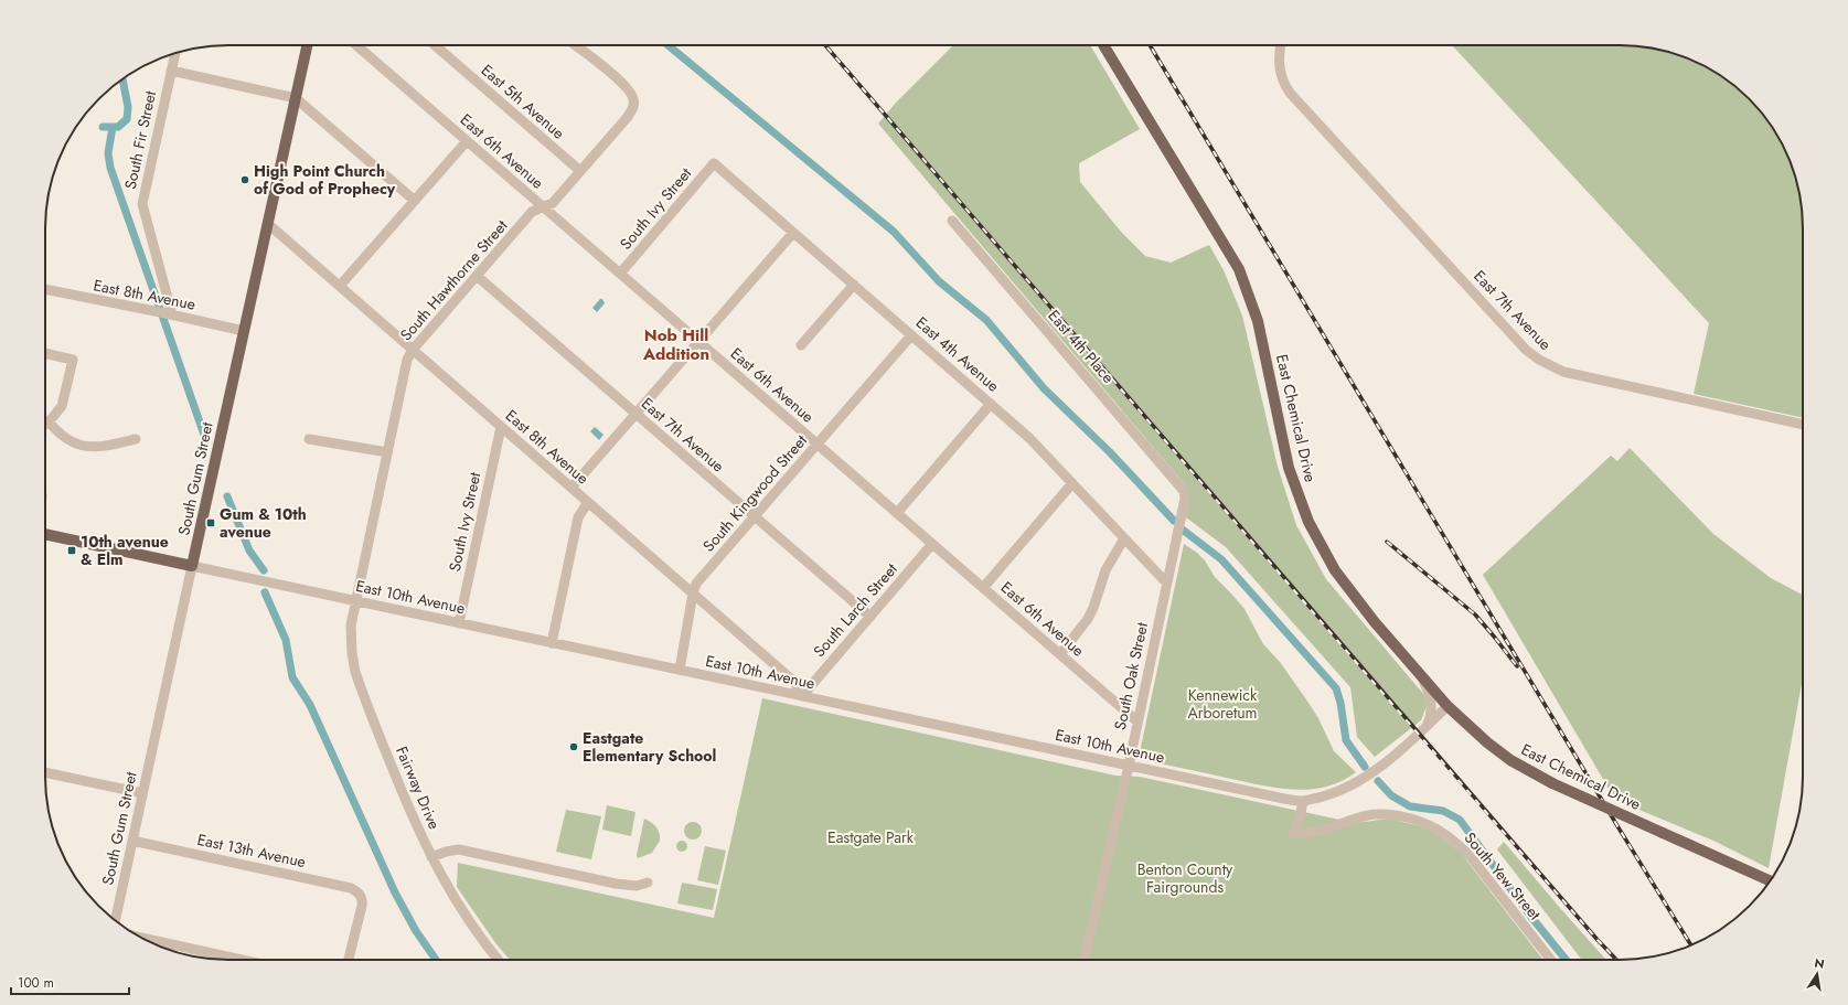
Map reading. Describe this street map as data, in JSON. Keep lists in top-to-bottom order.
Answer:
{
  "streets": {
    "main road": ["East Chemical Drive", "South Gum Street", "East 10th Avenue"],
    "street": [
      "East 5th Avenue",
      "South Fir Street",
      "East 6th Avenue",
      "South Ivy Street",
      "South Hawthorne Street",
      "East 8th Avenue",
      "East 7th Avenue",
      "East 4th Place",
      "East 4th Avenue",
      "South Kingwood Street",
      "South Larch Street",
      "South Oak Street",
      "Fairway Drive",
      "East 13th Avenue",
      "South Yew Street"
    ]
  },
  "crossings": [
    ["East 5th Avenue", "South Hawthorne Street"],
    ["South Fir Street", "East 8th Avenue"],
    ["East 6th Avenue", "South Ivy Street"],
    ["East 6th Avenue", "South Hawthorne Street"],
    ["East 6th Avenue", "South Kingwood Street"],
    ["East 6th Avenue", "South Larch Street"],
    ["East 6th Avenue", "South Oak Street"],
    ["South Ivy Street", "East 8th Avenue"],
    ["South Ivy Street", "East 4th Avenue"],
    ["South Ivy Street", "East 10th Avenue"],
    ["South Hawthorne Street", "East 8th Avenue"],
    ["South Hawthorne Street", "East 7th Avenue"],
    ["South Hawthorne Street", "East 10th Avenue"],
    ["South Hawthorne Street", "Fairway Drive"],
    ["East 8th Avenue", "South Gum Street"],
    ["East 8th Avenue", "South Kingwood Street"],
    ["East 8th Avenue", "East 10th Avenue"],
    ["East 8th Avenue", "South Larch Street"],
    ["East 7th Avenue", "South Kingwood Street"],
    ["East 7th Avenue", "South Larch Street"],
    ["East 4th Place", "South Oak Street"],
    ["East 4th Avenue", "South Kingwood Street"],
    ["East 4th Avenue", "South Oak Street"],
    ["East Chemical Drive", "East 10th Avenue"],
    ["South Gum Street", "East 10th Avenue"],
    ["South Gum Street", "East 13th Avenue"],
    ["South Kingwood Street", "East 10th Avenue"],
    ["East 10th Avenue", "South Larch Street"],
    ["East 10th Avenue", "South Oak Street"],
    ["East 10th Avenue", "Fairway Drive"],
    ["East 10th Avenue", "South Yew Street"]
  ],
  "districts": ["Nob Hill Addition"],
  "parks": ["Kennewick Arboretum", "Eastgate Park", "Benton County Fairgrounds"],
  "places": {
    "other": ["High Point Church of God of Prophecy", "Eastgate Elementary School"],
    "transit": ["Gum & 10th avenue", "10th avenue & Elm"]
  },
  "scale_bar": "100 m",
  "north": "top"
}
